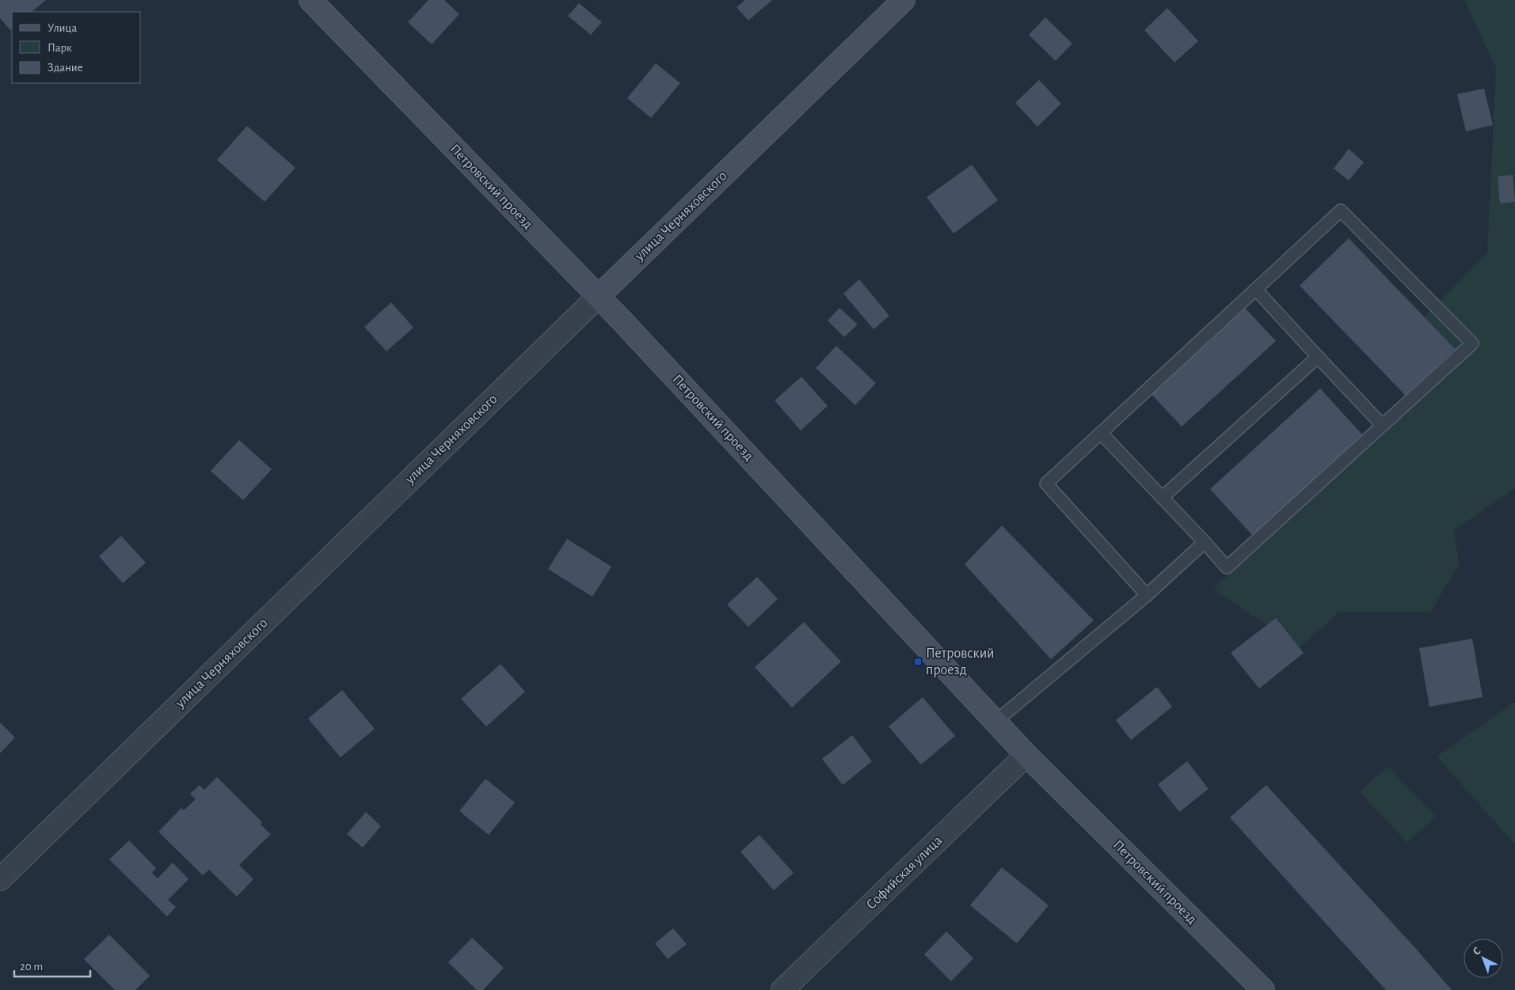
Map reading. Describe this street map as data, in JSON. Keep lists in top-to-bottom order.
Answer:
{
  "streets": {
    "street": ["Петровский проезд", "улица Черняховского", "Софийская улица"]
  },
  "crossings": [
    ["Петровский проезд", "улица Черняховского"],
    ["Петровский проезд", "Софийская улица"]
  ],
  "places": {
    "transit": ["Петровский проезд"]
  },
  "legend": ["Улица", "Парк", "Здание"],
  "scale_bar": "20 m",
  "north": "top left"
}
